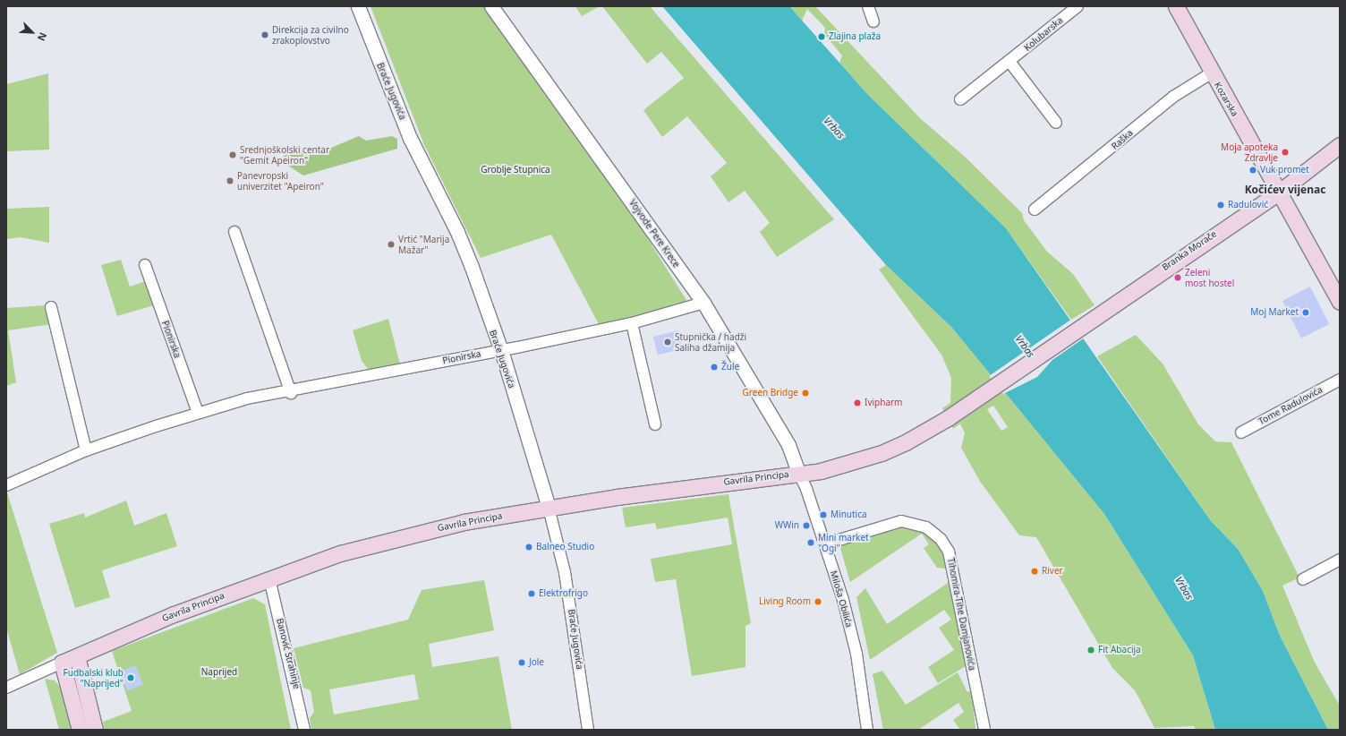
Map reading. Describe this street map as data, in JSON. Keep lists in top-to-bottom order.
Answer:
{
  "streets": {
    "main road": ["Kozarska", "Branka Morače", "Gavrila Principa"],
    "street": [
      "Kolubarska",
      "Braće Jugovića",
      "Raška",
      "Vojvode Pere Krece",
      "Pionirska",
      "Tome Radulovića",
      "Miloša Obilića",
      "Tihomira-Tihe Damjanovića",
      "Banović Strahinje"
    ]
  },
  "crossings": [
    ["Braće Jugovića", "Pionirska"],
    ["Braće Jugovića", "Gavrila Principa"],
    ["Kozarska", "Raška"],
    ["Kozarska", "Branka Morače"],
    ["Vojvode Pere Krece", "Pionirska"],
    ["Vojvode Pere Krece", "Gavrila Principa"],
    ["Vojvode Pere Krece", "Miloša Obilića"],
    ["Branka Morače", "Gavrila Principa"],
    ["Gavrila Principa", "Miloša Obilića"],
    ["Gavrila Principa", "Banović Strahinje"],
    ["Miloša Obilića", "Tihomira-Tihe Damjanovića"]
  ],
  "districts": ["Kočićev vijenac"],
  "water": ["Vrbas"],
  "parks": ["Groblje Stupnica", "Naprijed"],
  "places": [
    "Direkcija za civilno zrakoplovstvo",
    "Zlajina plaža",
    "Moja apoteka Zdravlje",
    "Srednjoškolski centar \"Gemit Apeiron\"",
    "Vuk promet",
    "Panevropski univerzitet \"Apeiron\"",
    "Radulović",
    "Vrtić \"Marija Mažar\"",
    "Zeleni most hostel",
    "Moj Market",
    "Stupnička / hadži Saliha džamija",
    "Žule",
    "Green Bridge",
    "Ivipharm",
    "Minutica",
    "WWin",
    "Mini market \"Ogi\"",
    "Balneo Studio",
    "River",
    "Elektrofrigo",
    "Living Room",
    "Fit Abacija",
    "Jole",
    "Fudbalski klub \"Naprijed\""
  ],
  "north": "bottom right"
}
